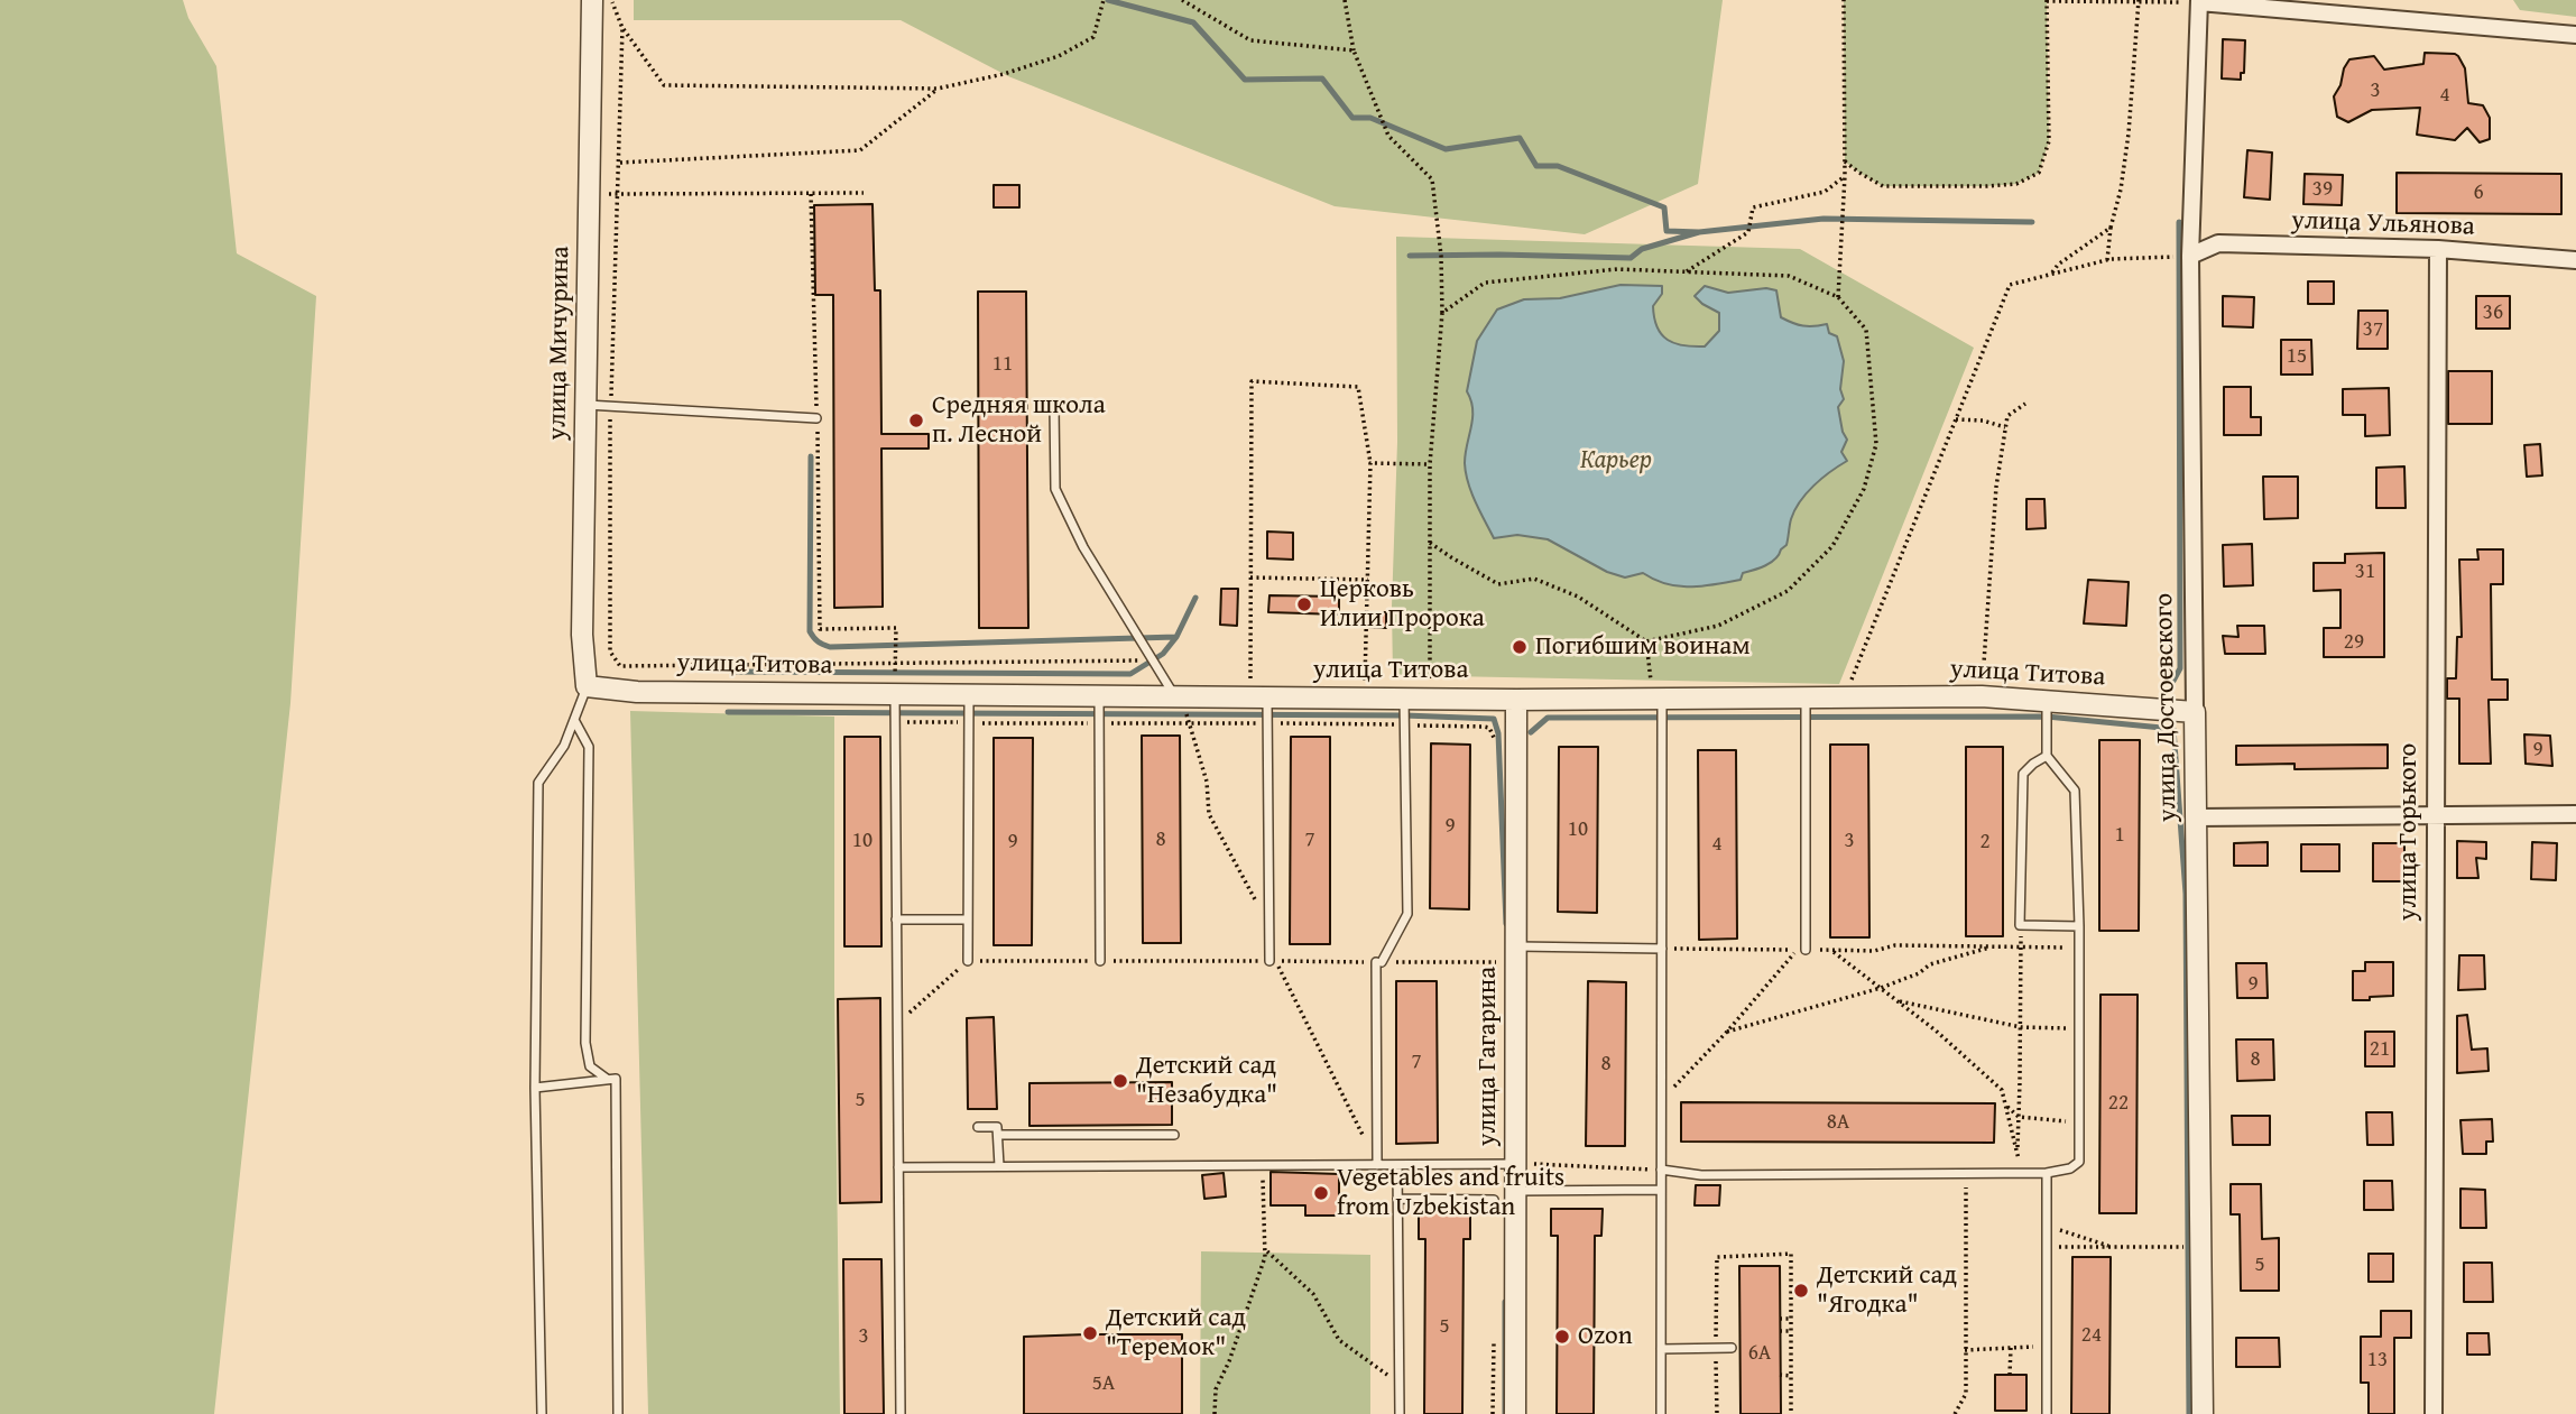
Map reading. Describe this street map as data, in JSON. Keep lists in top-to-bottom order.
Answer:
{
  "streets": {
    "street": [
      "улица Ульянова",
      "улица Мичурина",
      "улица Титова",
      "улица Достоевского",
      "улица Горького",
      "улица Гагарина"
    ]
  },
  "crossings": [
    ["улица Ульянова", "улица Достоевского"],
    ["улица Ульянова", "улица Горького"],
    ["улица Мичурина", "улица Титова"],
    ["улица Титова", "улица Достоевского"],
    ["улица Титова", "улица Гагарина"]
  ],
  "parks": ["Карьер"],
  "places": [
    "Средняя школа п. Лесной",
    "Церковь Илии Пророка",
    "Погибшим воинам",
    "Детский сад \"Незабудка\"",
    "Vegetables and fruits from Uzbekistan",
    "Детский сад \"Ягодка\"",
    "Детский сад \"Теремок\"",
    "Ozon"
  ],
  "house_numbers": [
    "3",
    "4",
    "39",
    "6",
    "36",
    "37",
    "15",
    "11",
    "31",
    "29",
    "9",
    "9",
    "10",
    "1",
    "8",
    "7",
    "10",
    "3",
    "9",
    "2",
    "4",
    "9",
    "21",
    "8",
    "7",
    "8",
    "5",
    "22",
    "8А",
    "5",
    "5",
    "24",
    "3",
    "6А",
    "13",
    "5А"
  ]
}
